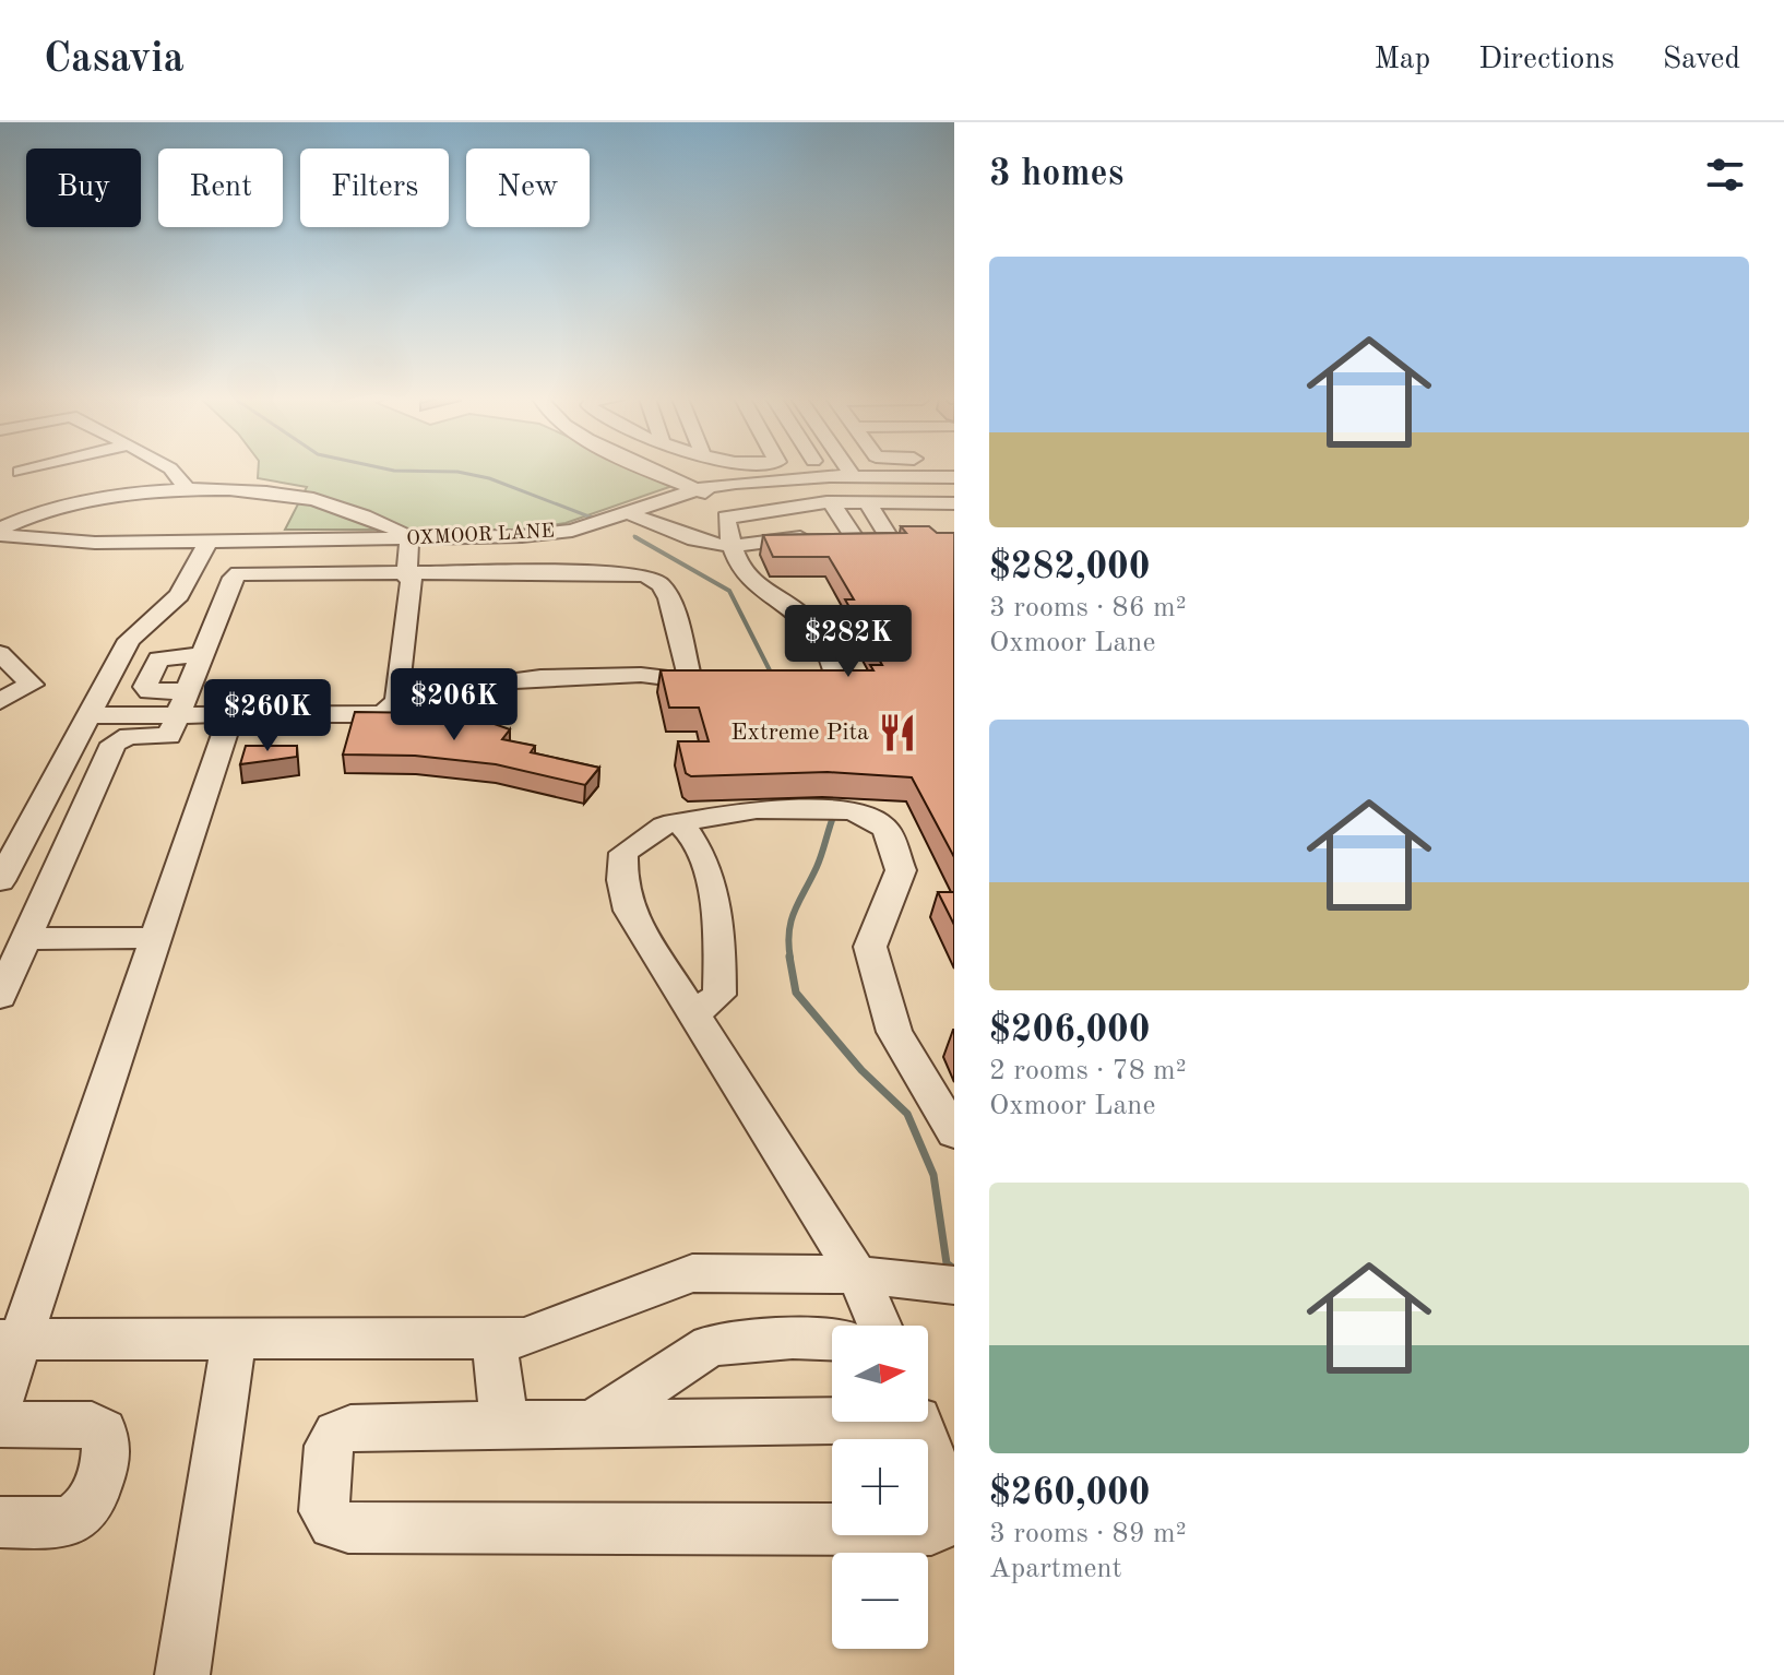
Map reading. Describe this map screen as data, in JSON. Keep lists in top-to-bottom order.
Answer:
{
  "streets": {
    "street": ["OXMOOR LANE"]
  },
  "places": {
    "restaurant": ["Extreme Pita"]
  },
  "north": "right",
  "page": {
    "header": "Casavia",
    "nav": ["Map", "Directions", "Saved"],
    "heading": "3 homes",
    "chip": [
      "Buy",
      "Rent",
      "Filters",
      "New"
    ],
    "list": [
      {
        "name": "$282,000",
        "note": "3 rooms · 86 m² · Oxmoor Lane"
      },
      {
        "name": "$206,000",
        "note": "2 rooms · 78 m² · Oxmoor Lane"
      },
      {
        "name": "$260,000",
        "note": "3 rooms · 89 m² · Apartment"
      }
    ],
    "price": ["$282K", "$206K", "$260K"],
    "map_buttons": ["+", "−"]
  }
}
